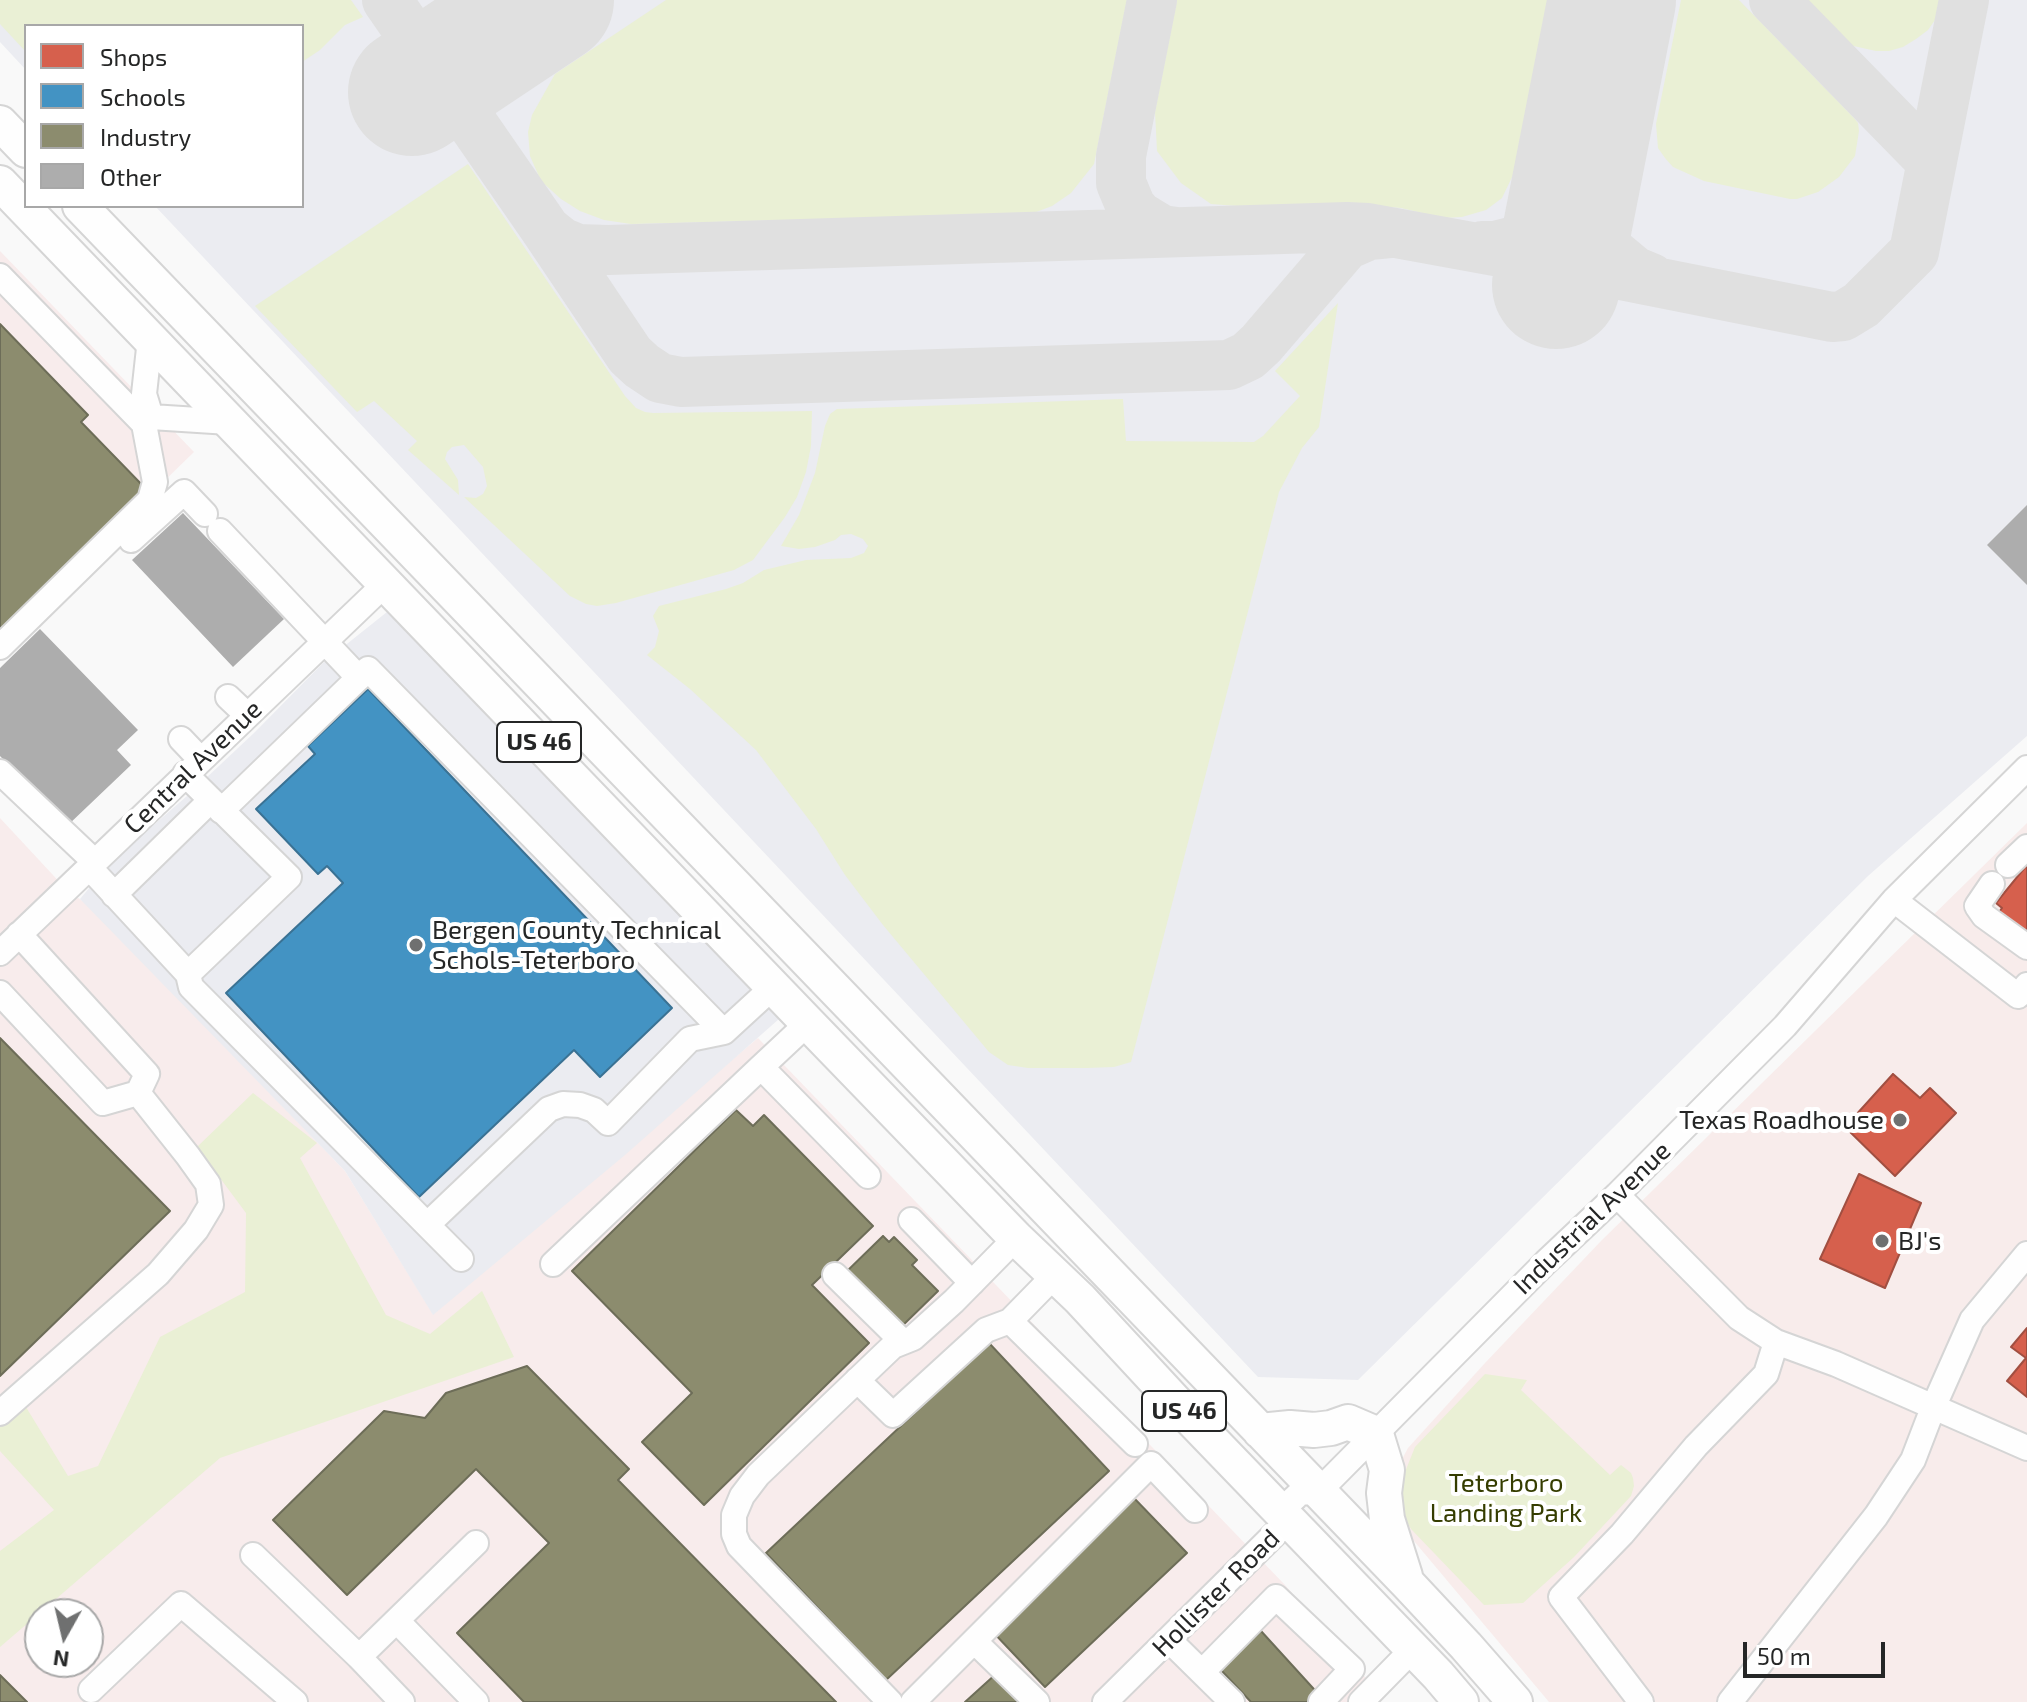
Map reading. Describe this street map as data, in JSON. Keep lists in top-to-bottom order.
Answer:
{
  "streets": {
    "highway": ["US 46"],
    "street": ["Central Avenue", "Industrial Avenue", "Hollister Road"]
  },
  "crossings": [
    ["US 46", "Central Avenue"],
    ["US 46", "Industrial Avenue"],
    ["US 46", "Hollister Road"],
    ["Industrial Avenue", "Hollister Road"]
  ],
  "parks": ["Teterboro Landing Park"],
  "places": ["Bergen County Technical Schols-Teterboro", "Texas Roadhouse", "BJ's"],
  "legend": [
    "Shops",
    "Schools",
    "Industry",
    "Other"
  ],
  "scale_bar": "50 m",
  "north": "bottom"
}
